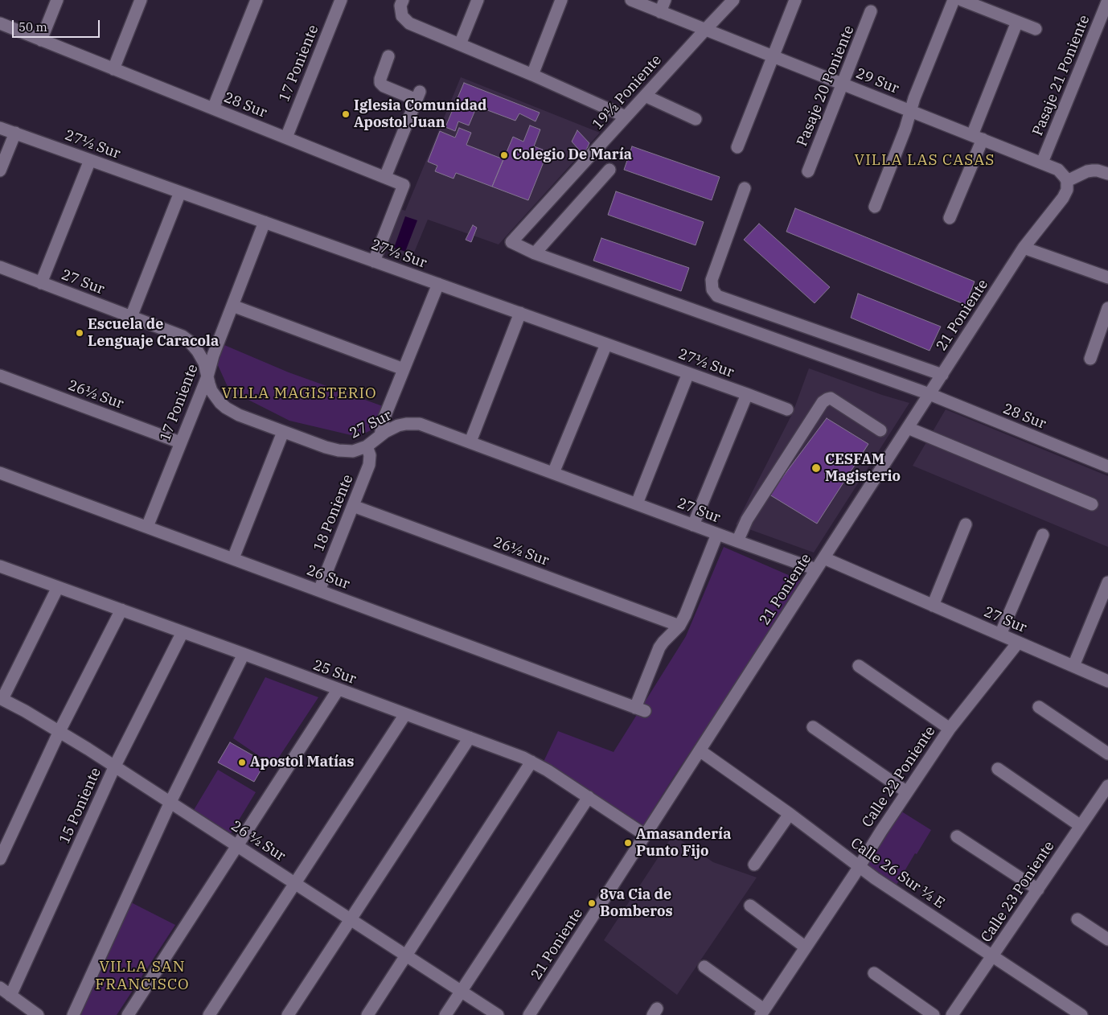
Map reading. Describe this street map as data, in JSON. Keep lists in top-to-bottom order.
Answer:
{
  "streets": {
    "street": [
      "17 Poniente",
      "Pasaje 21 Poniente",
      "29 Sur",
      "Pasaje 20 Poniente",
      "19½ Poniente",
      "28 Sur",
      "27½ Sur",
      "27 Sur",
      "21 Poniente",
      "26½ Sur",
      "18 Poniente",
      "26 Sur",
      "25 Sur",
      "Calle 22 Poniente",
      "15 Poniente",
      "26 ½ Sur",
      "Calle 26 Sur ½ E",
      "Calle 23 Poniente"
    ]
  },
  "crossings": [
    ["17 Poniente", "28 Sur"],
    ["17 Poniente", "27½ Sur"],
    ["17 Poniente", "27 Sur"],
    ["17 Poniente", "26½ Sur"],
    ["17 Poniente", "26 Sur"],
    ["Pasaje 21 Poniente", "29 Sur"],
    ["29 Sur", "Pasaje 20 Poniente"],
    ["29 Sur", "19½ Poniente"],
    ["29 Sur", "21 Poniente"],
    ["19½ Poniente", "28 Sur"],
    ["28 Sur", "27½ Sur"],
    ["28 Sur", "21 Poniente"],
    ["27 Sur", "21 Poniente"],
    ["27 Sur", "18 Poniente"],
    ["27 Sur", "Calle 22 Poniente"],
    ["21 Poniente", "25 Sur"],
    ["21 Poniente", "Calle 26 Sur ½ E"],
    ["26½ Sur", "18 Poniente"],
    ["26½ Sur", "26 Sur"],
    ["18 Poniente", "26 Sur"],
    ["25 Sur", "15 Poniente"],
    ["Calle 22 Poniente", "Calle 26 Sur ½ E"],
    ["15 Poniente", "26 ½ Sur"],
    ["Calle 26 Sur ½ E", "Calle 23 Poniente"]
  ],
  "districts": ["VILLA LAS CASAS", "VILLA MAGISTERIO", "VILLA SAN FRANCISCO"],
  "places": [
    "Iglesia Comunidad Apostol Juan",
    "Colegio De María",
    "Escuela de Lenguaje Caracola",
    "CESFAM Magisterio",
    "Apostol Matías",
    "Amasandería Punto Fijo",
    "8va Cia de Bomberos"
  ],
  "scale_bar": "50 m"
}
